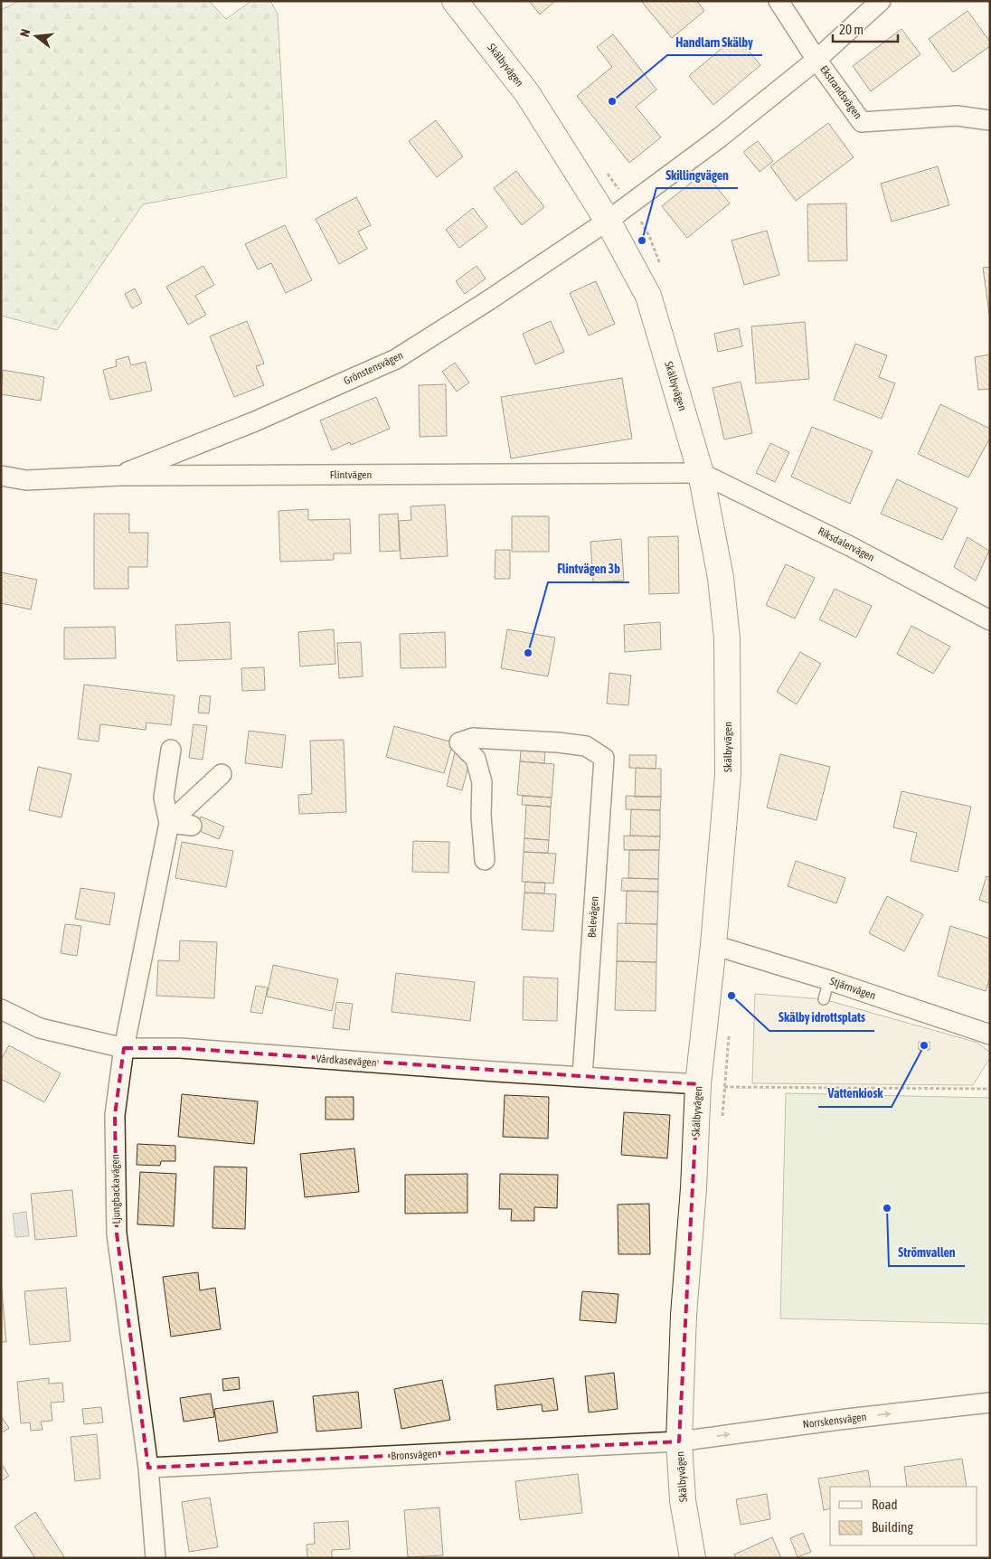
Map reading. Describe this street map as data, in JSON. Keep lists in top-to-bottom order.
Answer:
{
  "streets": {
    "street": [
      "Skälbyvägen",
      "Ekstrandsvägen",
      "Grönstensvägen",
      "Flintvägen",
      "Riksdalervägen",
      "Belevägen",
      "Stjärnvägen",
      "Vårdkasevägen",
      "Ljungbackavägen",
      "Norrskensvägen",
      "Bronsvägen"
    ]
  },
  "crossings": [
    ["Skälbyvägen", "Grönstensvägen"],
    ["Skälbyvägen", "Flintvägen"],
    ["Skälbyvägen", "Riksdalervägen"],
    ["Skälbyvägen", "Stjärnvägen"],
    ["Skälbyvägen", "Vårdkasevägen"],
    ["Skälbyvägen", "Norrskensvägen"],
    ["Skälbyvägen", "Bronsvägen"],
    ["Ekstrandsvägen", "Grönstensvägen"],
    ["Grönstensvägen", "Flintvägen"],
    ["Flintvägen", "Riksdalervägen"],
    ["Belevägen", "Vårdkasevägen"],
    ["Vårdkasevägen", "Ljungbackavägen"],
    ["Ljungbackavägen", "Bronsvägen"],
    ["Norrskensvägen", "Bronsvägen"]
  ],
  "one_way": ["Norrskensvägen"],
  "places": [
    "Handlarn Skälby",
    "Skillingvägen",
    "Flintvägen 3b",
    "Skälby idrottsplats",
    "Vattenkiosk",
    "Strömvallen"
  ],
  "legend": ["Road", "Building"],
  "scale_bar": "20 m",
  "north": "left"
}
